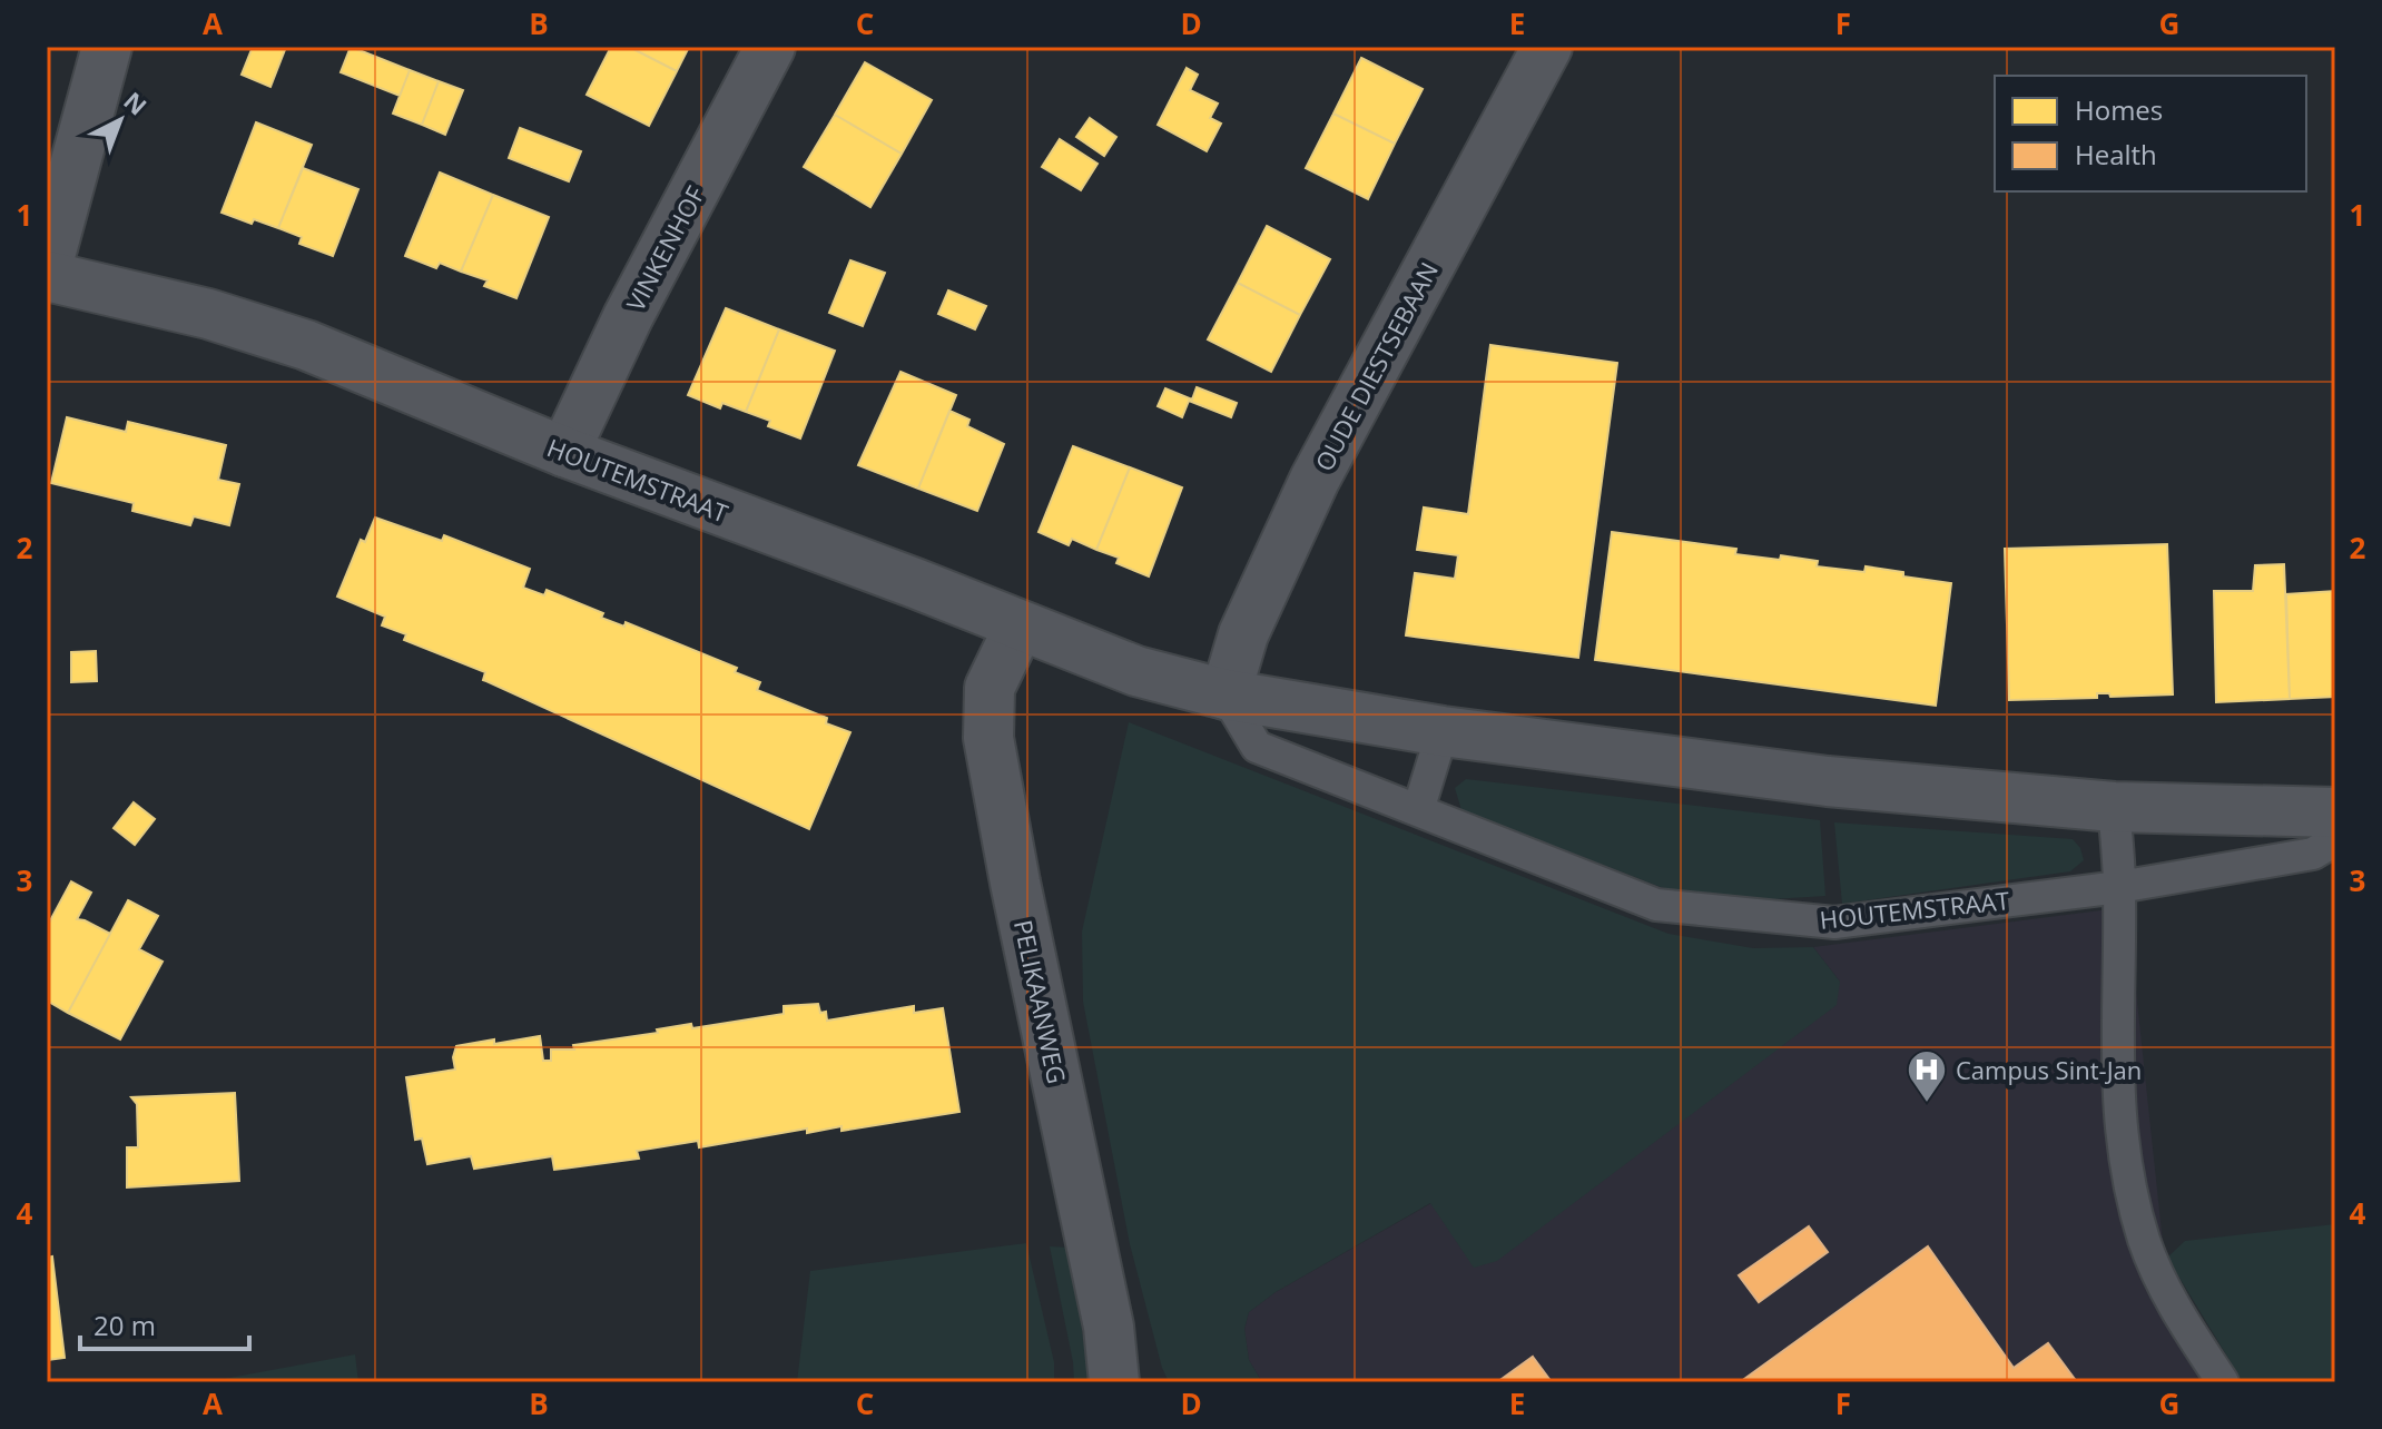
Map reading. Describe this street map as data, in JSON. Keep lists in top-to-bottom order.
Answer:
{
  "streets": {
    "street": [
      "VINKENHOF",
      "OUDE DIESTSEBAAN",
      "HOUTEMSTRAAT",
      "PELIKAANWEG"
    ]
  },
  "crossings": [
    ["VINKENHOF", "HOUTEMSTRAAT"],
    ["OUDE DIESTSEBAAN", "HOUTEMSTRAAT"],
    ["HOUTEMSTRAAT", "PELIKAANWEG"]
  ],
  "places": {
    "hospital": ["Campus Sint-Jan"]
  },
  "legend": ["Homes", "Health"],
  "scale_bar": "20 m",
  "north": "top right",
  "grid": {
    "columns": [
      "A",
      "B",
      "C",
      "D",
      "E",
      "F",
      "G"
    ],
    "rows": [
      "1",
      "2",
      "3",
      "4"
    ]
  }
}
